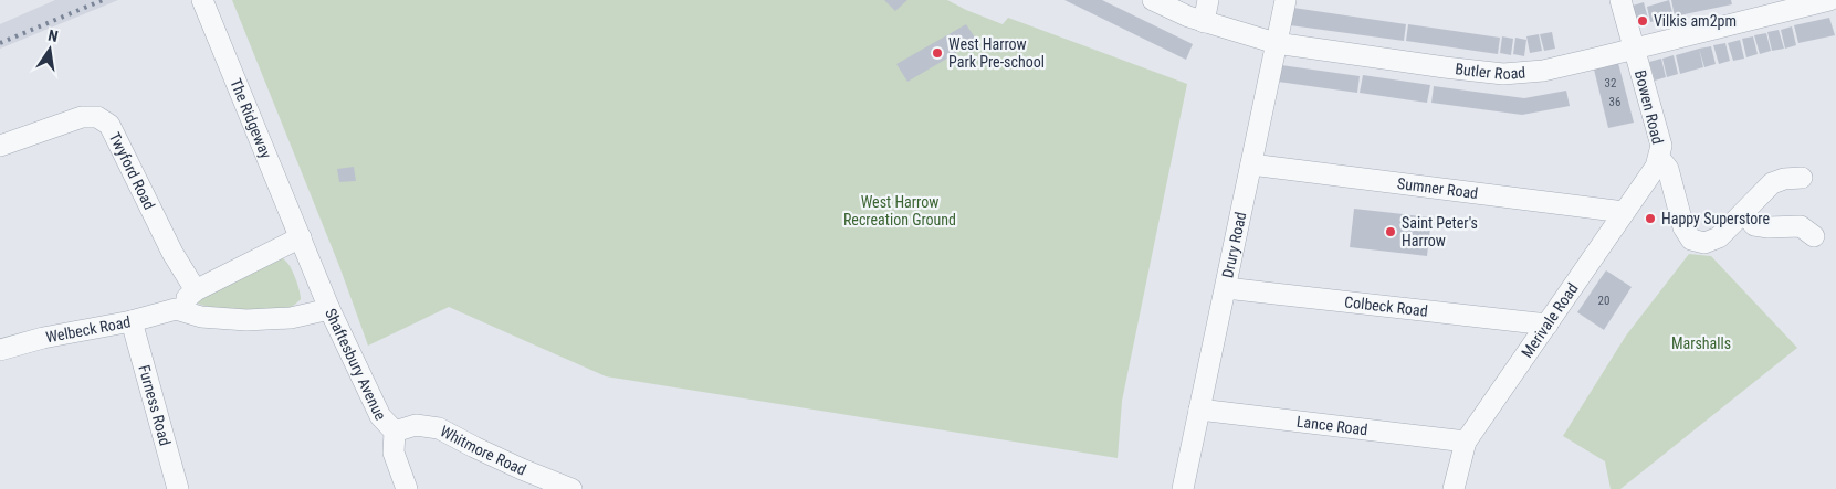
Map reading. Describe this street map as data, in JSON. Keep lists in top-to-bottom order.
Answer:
{
  "streets": {
    "street": [
      "Butler Road",
      "Bowen Road",
      "The Ridgeway",
      "Twyford Road",
      "Sumner Road",
      "Drury Road",
      "Colbeck Road",
      "Merivale Road",
      "Welbeck Road",
      "Shaftesbury Avenue",
      "Furness Road",
      "Lance Road",
      "Whitmore Road"
    ]
  },
  "crossings": [
    ["Butler Road", "Bowen Road"],
    ["Butler Road", "Drury Road"],
    ["Bowen Road", "Merivale Road"],
    ["The Ridgeway", "Welbeck Road"],
    ["The Ridgeway", "Shaftesbury Avenue"],
    ["Twyford Road", "Welbeck Road"],
    ["Sumner Road", "Drury Road"],
    ["Sumner Road", "Merivale Road"],
    ["Drury Road", "Colbeck Road"],
    ["Drury Road", "Lance Road"],
    ["Colbeck Road", "Merivale Road"],
    ["Merivale Road", "Lance Road"],
    ["Welbeck Road", "Shaftesbury Avenue"],
    ["Welbeck Road", "Furness Road"],
    ["Shaftesbury Avenue", "Whitmore Road"]
  ],
  "parks": ["West Harrow Recreation Ground", "Marshalls"],
  "places": [
    "Vilkis am2pm",
    "West Harrow Park Pre-school",
    "Happy Superstore",
    "Saint Peter's Harrow"
  ],
  "house_numbers": ["32", "36", "20"],
  "north": "top"
}
